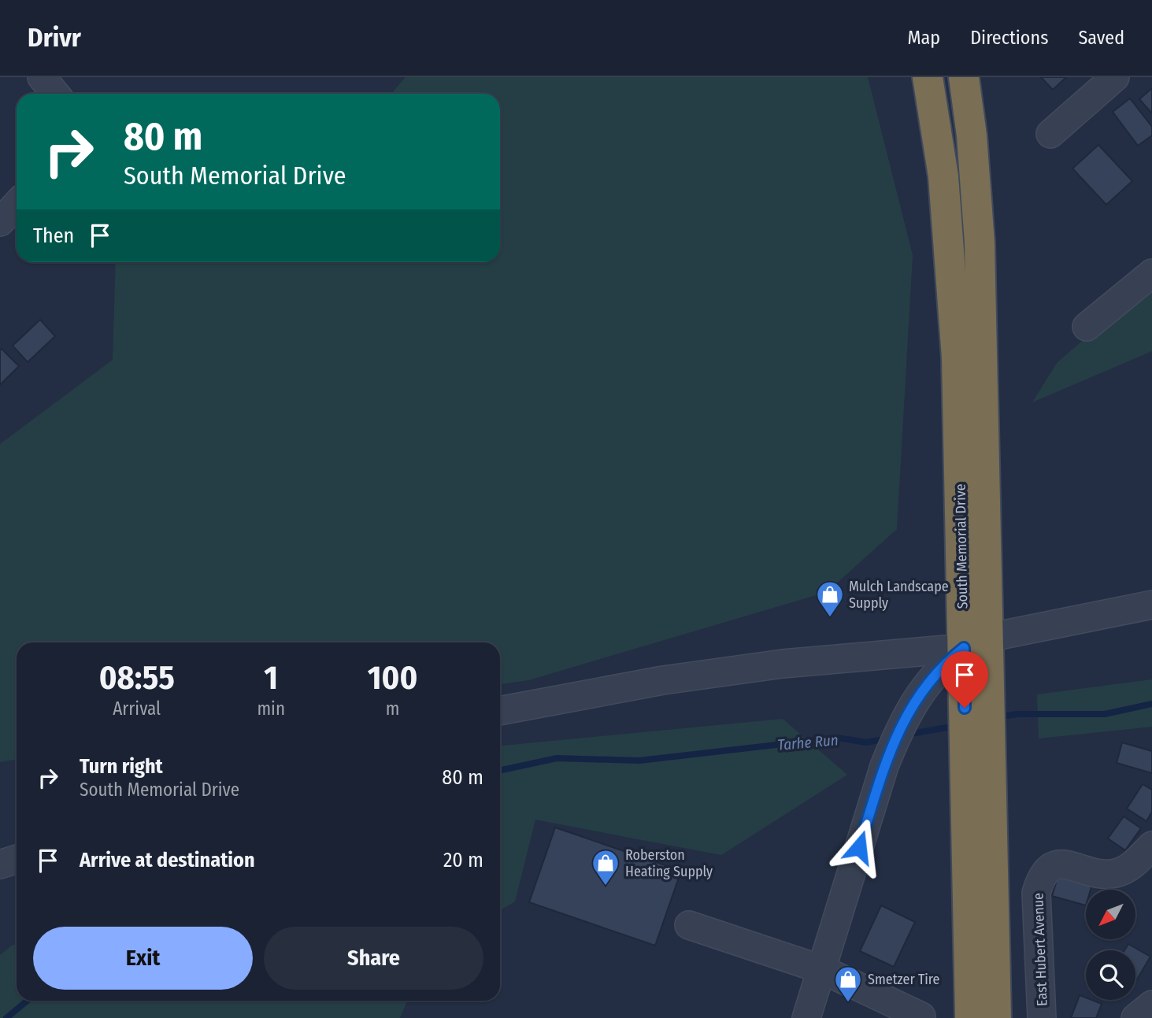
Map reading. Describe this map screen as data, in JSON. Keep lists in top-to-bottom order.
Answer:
{
  "streets": {
    "highway": ["South Memorial Drive"],
    "street": ["East Hubert Avenue"]
  },
  "water": ["Tarhe Run"],
  "places": {
    "shop": ["Mulch Landscape Supply", "Roberston Heating Supply", "Smetzer Tire"]
  },
  "north": "bottom left",
  "page": {
    "header": "Drivr",
    "nav": ["Map", "Directions", "Saved"],
    "turn": ["80 m", "South Memorial Drive"],
    "then": "Then",
    "eta": [
      "08:55",
      "Arrival",
      "1",
      "min",
      "100",
      "m"
    ],
    "list": [
      {
        "name": "Turn right",
        "note": "South Memorial Drive",
        "value": "80 m"
      },
      {
        "name": "Arrive at destination",
        "value": "20 m"
      }
    ],
    "buttons": ["Exit", "Share"]
  }
}
